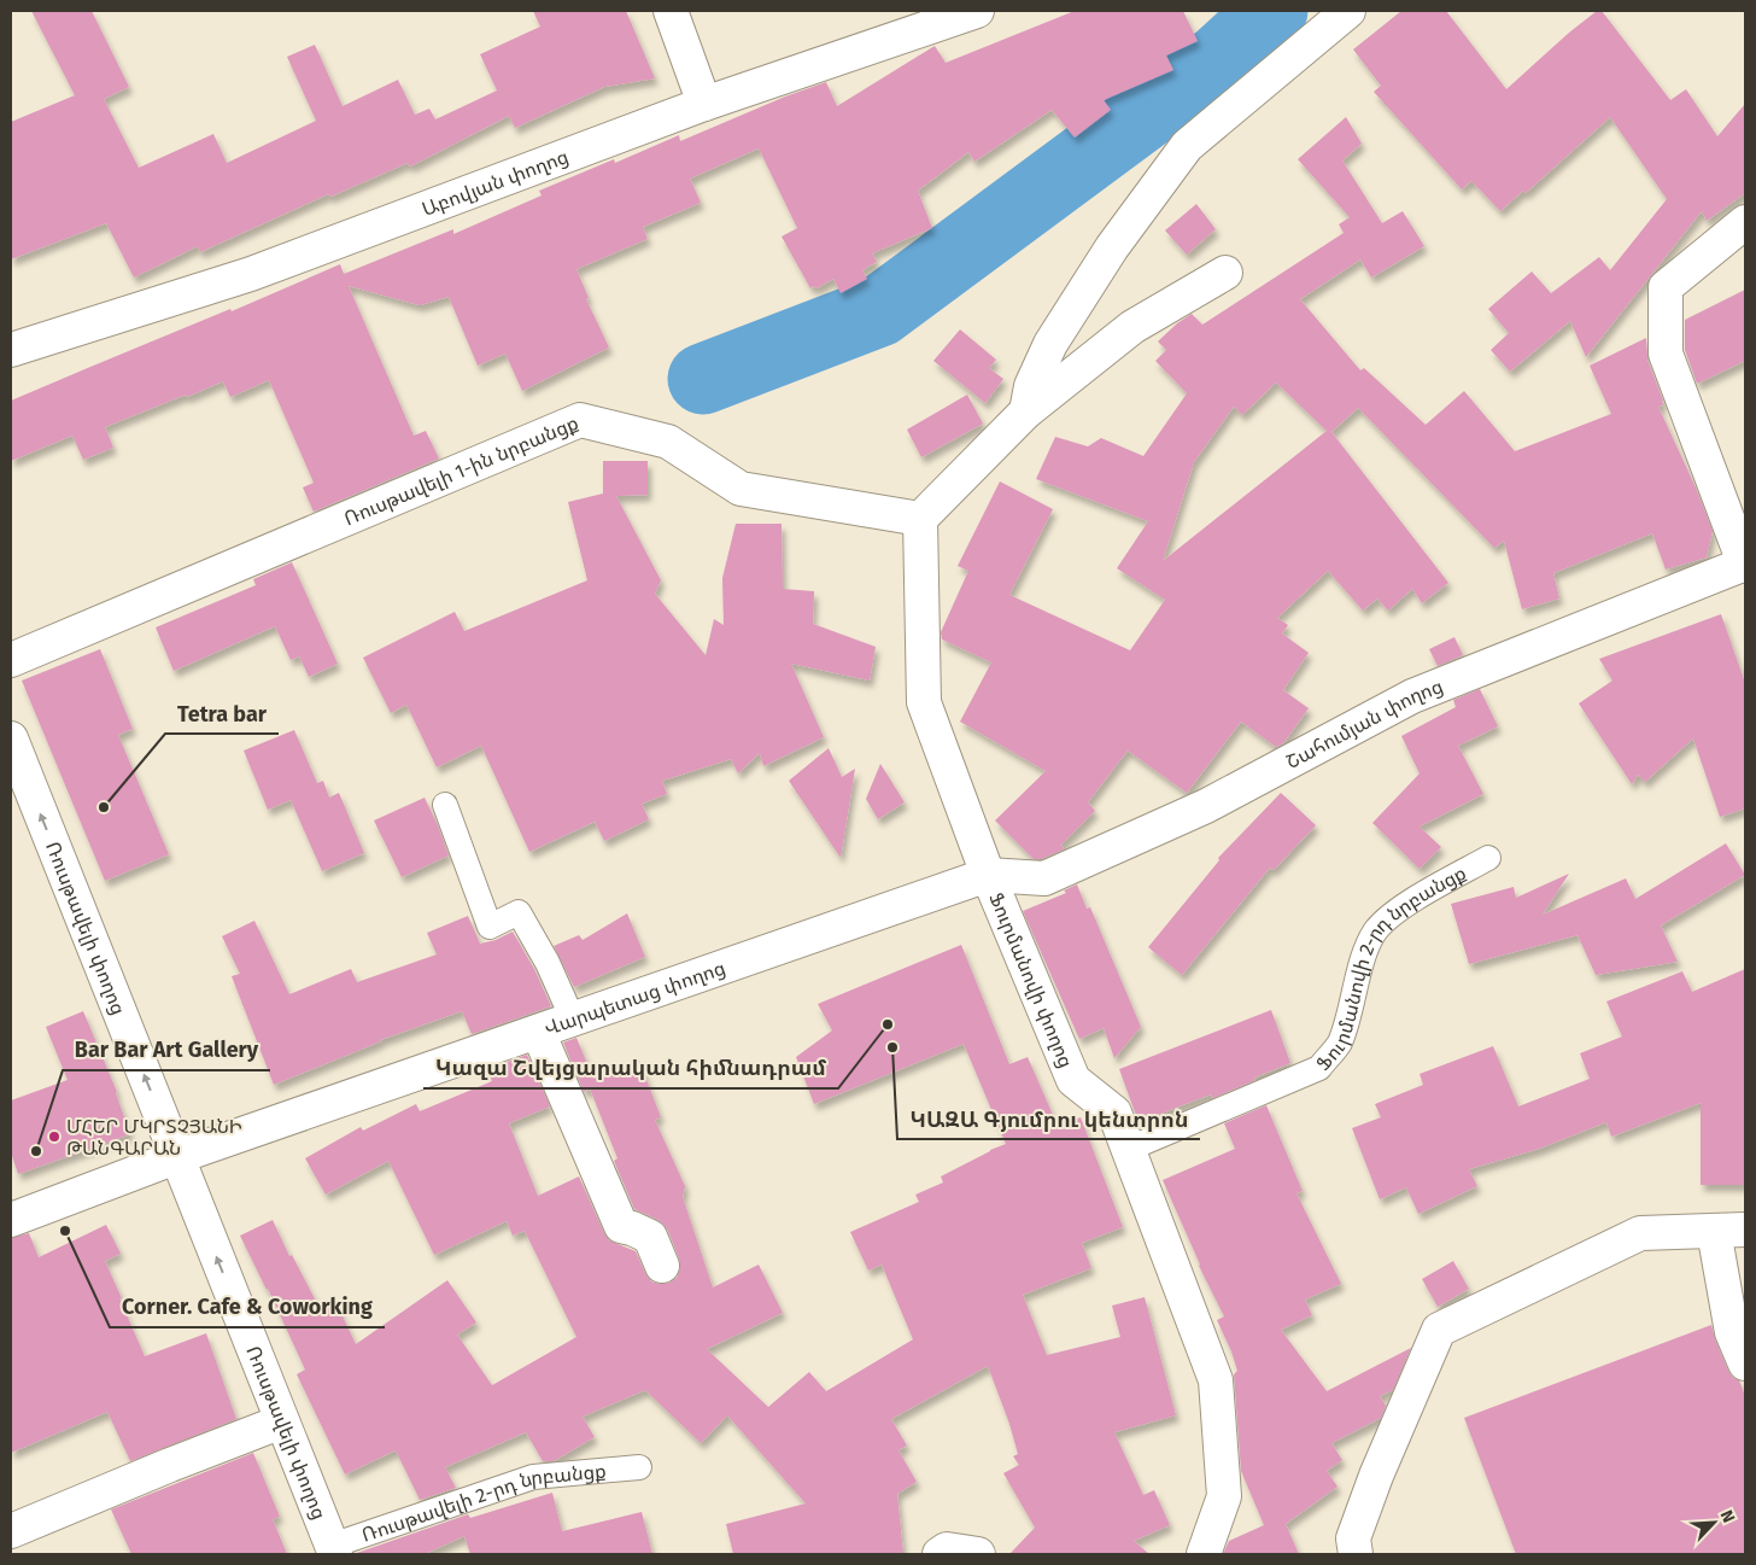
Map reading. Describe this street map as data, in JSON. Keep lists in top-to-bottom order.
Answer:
{
  "streets": {
    "street": [
      "Աբովյան փողոց",
      "Ռուսթավելի 1-ին նրբանցք",
      "Շահումյան փողոց",
      "Ռուսթավելի փողոց",
      "Ֆուրմանովի փողոց",
      "Վարպետաց փողոց"
    ],
    "lane": ["Ֆուրմանովի 2-րդ նրբանցք", "Ռուսթավելի 2-րդ նրբանցք"]
  },
  "crossings": [
    ["Ռուսթավելի 1-ին նրբանցք", "Ֆուրմանովի փողոց"],
    ["Շահումյան փողոց", "Ֆուրմանովի փողոց"],
    ["Շահումյան փողոց", "Վարպետաց փողոց"],
    ["Ռուսթավելի փողոց", "Վարպետաց փողոց"],
    ["Ռուսթավելի փողոց", "Ռուսթավելի 2-րդ նրբանցք"],
    ["Ֆուրմանովի 2-րդ նրբանցք", "Ֆուրմանովի փողոց"],
    ["Ֆուրմանովի փողոց", "Վարպետաց փողոց"]
  ],
  "one_way": ["Ռուսթավելի փողոց"],
  "places": [
    "Tetra bar",
    "Կազա Շվեյցարական հիմնադրամ",
    "ԿԱԶԱ Գյումրու կենտրոն",
    "ՄՀԵՐ ՄԿՐՏՉՅԱՆԻ ԹԱՆԳԱՐԱՆ",
    "Bar Bar Art Gallery",
    "Corner. Cafe & Coworking"
  ],
  "north": "top right"
}
